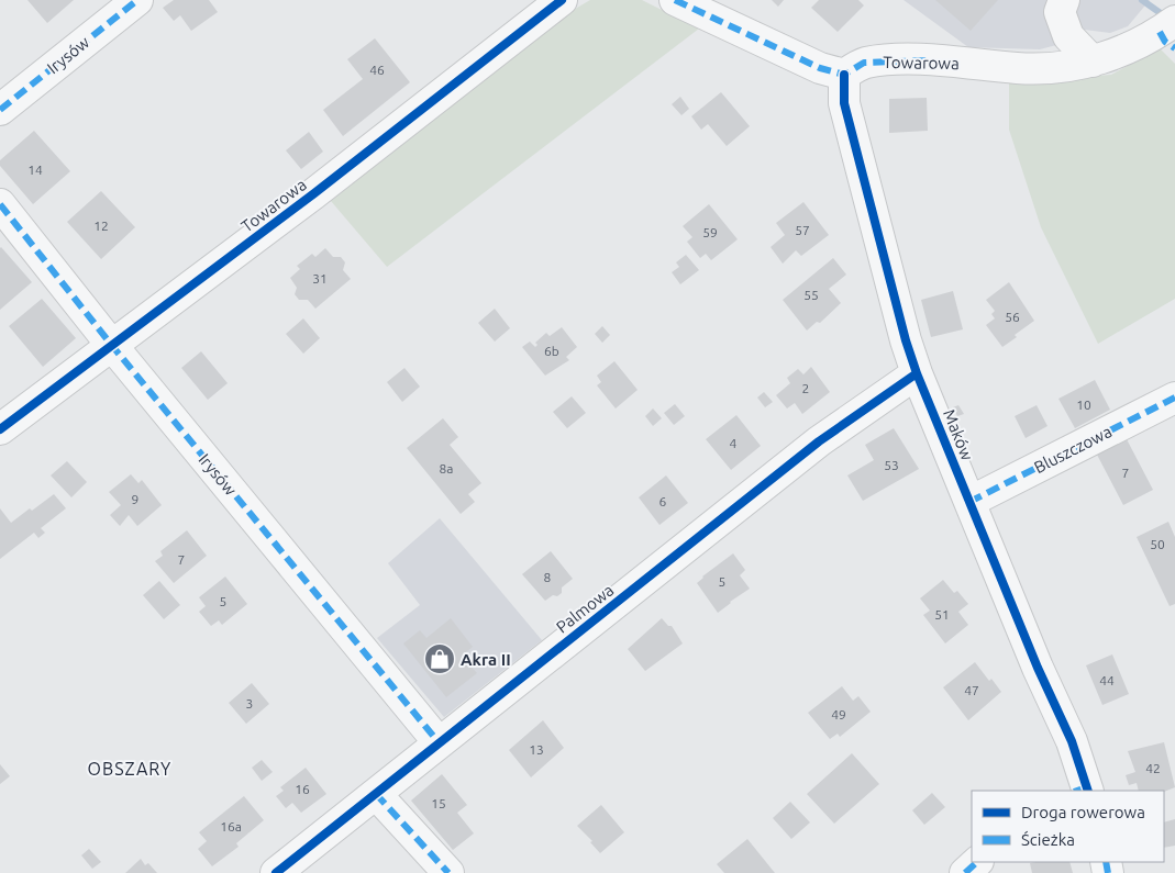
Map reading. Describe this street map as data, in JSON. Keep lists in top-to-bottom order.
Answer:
{
  "streets": {
    "street": [
      "Irysów",
      "Towarowa",
      "Maków",
      "Bluszczowa",
      "Palmowa"
    ]
  },
  "crossings": [
    ["Irysów", "Towarowa"],
    ["Irysów", "Palmowa"],
    ["Towarowa", "Maków"],
    ["Maków", "Bluszczowa"],
    ["Maków", "Palmowa"]
  ],
  "districts": ["OBSZARY"],
  "places": {
    "shop": ["Akra II"]
  },
  "house_numbers": [
    "46",
    "14",
    "12",
    "57",
    "59",
    "31",
    "55",
    "56",
    "6b",
    "2",
    "10",
    "4",
    "53",
    "8a",
    "7",
    "9",
    "6",
    "50",
    "7",
    "8",
    "5",
    "5",
    "51",
    "44",
    "47",
    "3",
    "49",
    "13",
    "42",
    "16",
    "15",
    "16a"
  ],
  "legend": ["Droga rowerowa", "Ścieżka"]
}
